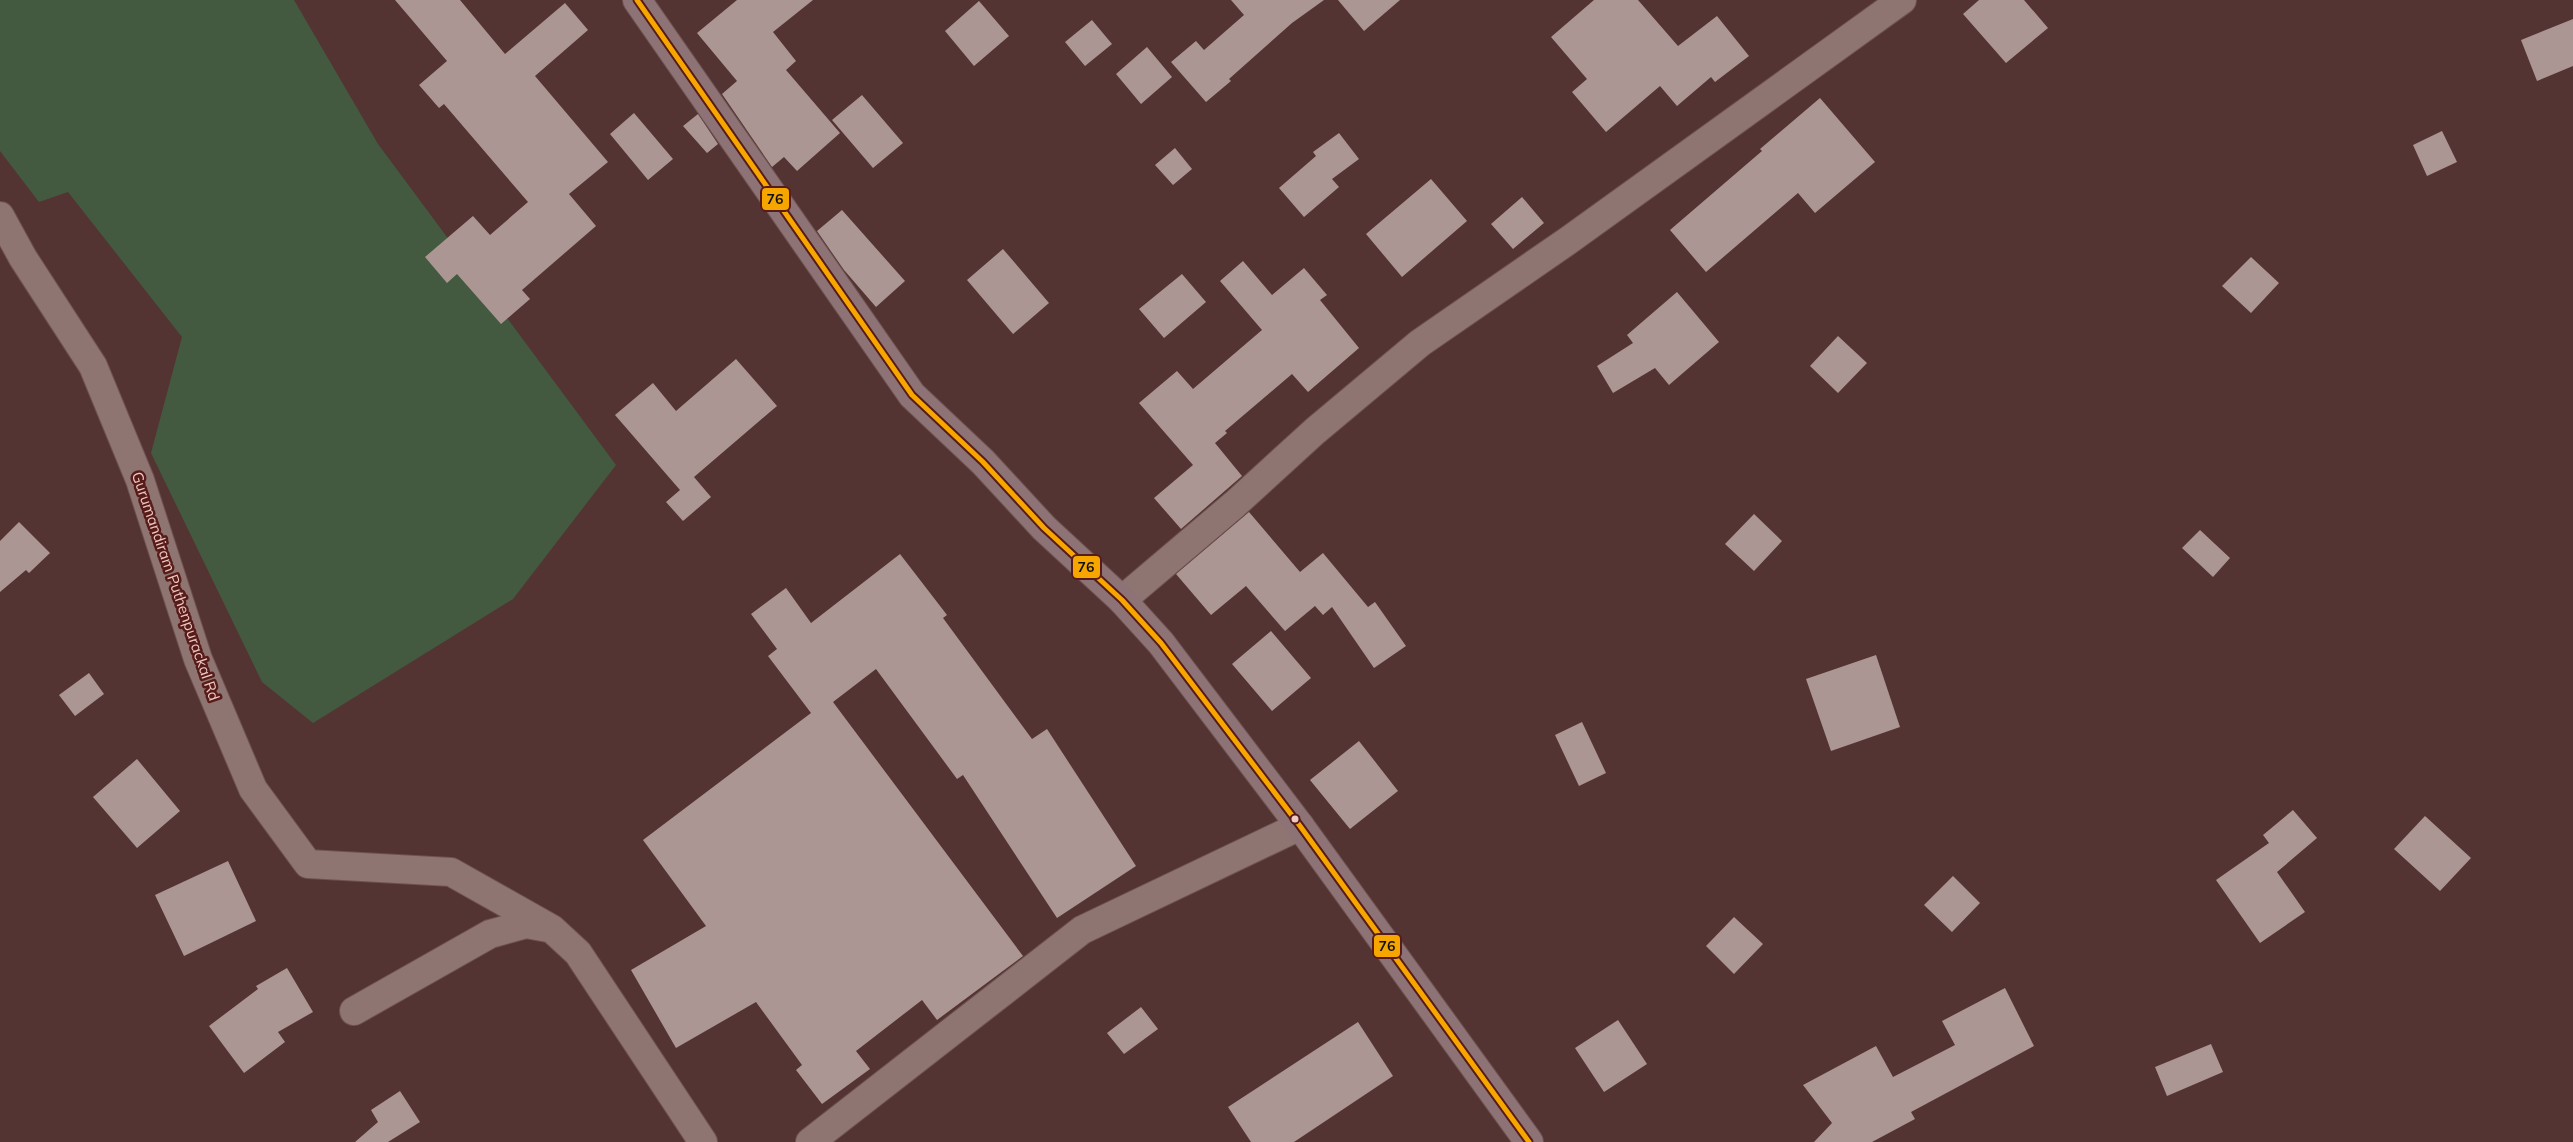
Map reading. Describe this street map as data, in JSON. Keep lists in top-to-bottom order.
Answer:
{
  "streets": {
    "street": ["Gurumandiram Puthenpurackal Rd"]
  },
  "lines": ["transit line 76"]
}
